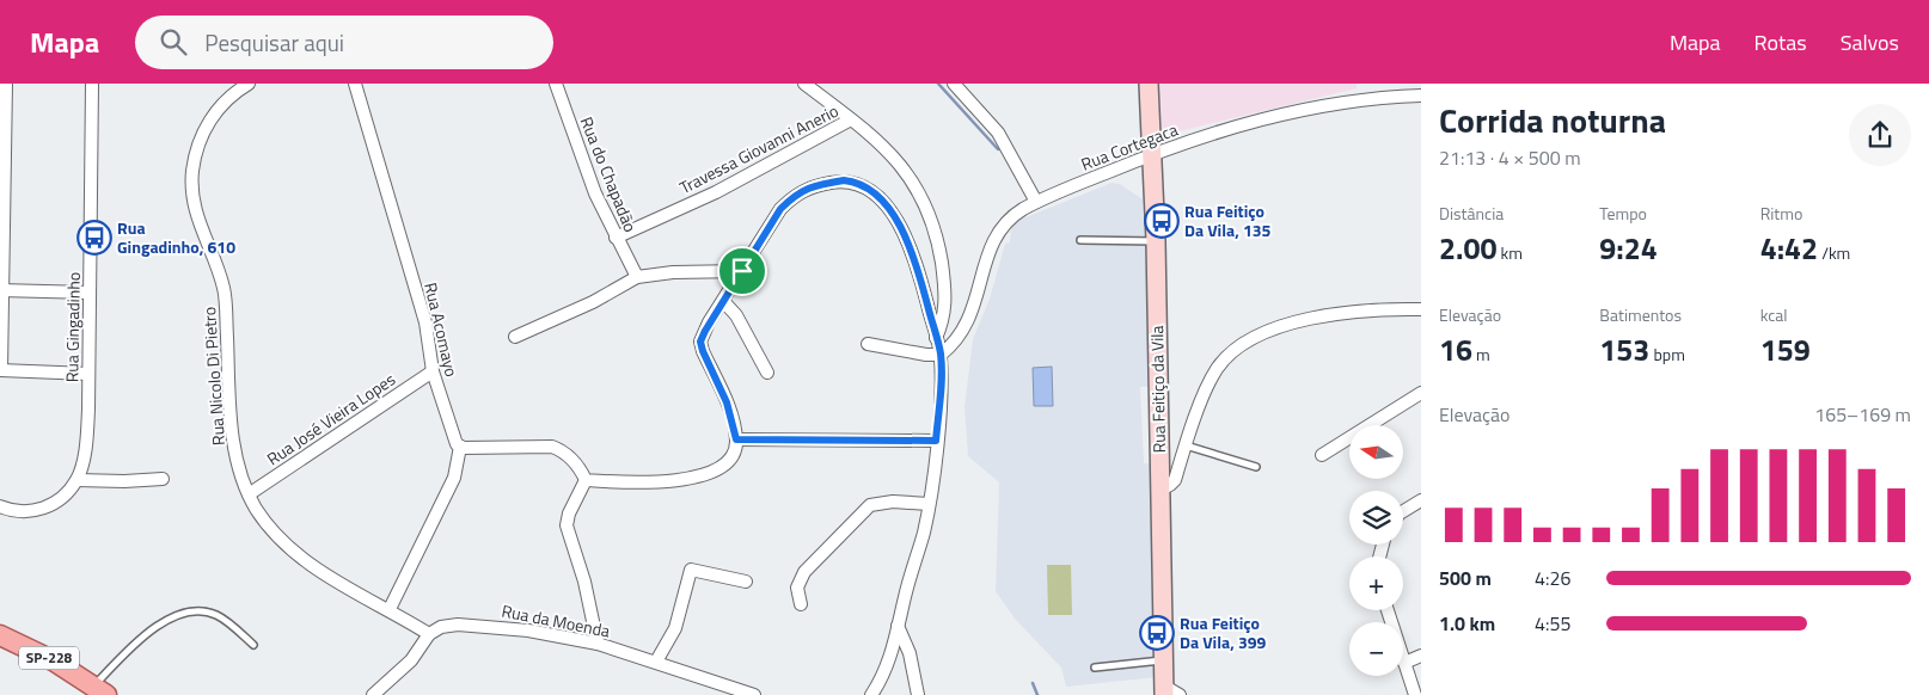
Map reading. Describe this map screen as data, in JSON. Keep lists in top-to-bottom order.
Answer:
{
  "streets": {
    "main road": ["SP-228"],
    "street": [
      "Rua Cortegaca",
      "Travessa Giovanni Anerio",
      "Rua do Chapadão",
      "Rua Gingadinho",
      "Rua Acomayo",
      "Rua Nicolo Di Pietro",
      "Rua Feitiço da Vila",
      "Rua José Vieira Lopes",
      "Rua da Moenda"
    ]
  },
  "crossings": [
    ["Rua Cortegaca", "Rua Feitiço da Vila"],
    ["Travessa Giovanni Anerio", "Rua do Chapadão"],
    ["Rua Acomayo", "Rua José Vieira Lopes"],
    ["Rua Nicolo Di Pietro", "Rua José Vieira Lopes"],
    ["Rua Nicolo Di Pietro", "Rua da Moenda"]
  ],
  "places": {
    "bus stop": ["Rua Feitiço Da Vila, 135", "Rua Gingadinho, 610", "Rua Feitiço Da Vila, 399"]
  },
  "north": "left",
  "page": {
    "header": "Mapa",
    "search": "Pesquisar aqui",
    "nav": ["Mapa", "Rotas", "Salvos"],
    "heading": ["Corrida noturna", "21:13 · 4 × 500 m"],
    "stats": [
      ["Distância", "2.00 km"],
      ["Tempo", "9:24"],
      ["Ritmo", "4:42 /km"],
      ["Elevação", "16 m"],
      ["Batimentos", "153 bpm"],
      ["kcal", "159"]
    ],
    "chart": ["Elevação", "165–169 m"],
    "map_buttons": ["+", "−"],
    "list": [
      {
        "name": "500 m",
        "note": "4:26"
      },
      {
        "name": "1.0 km",
        "note": "4:55"
      }
    ]
  }
}
